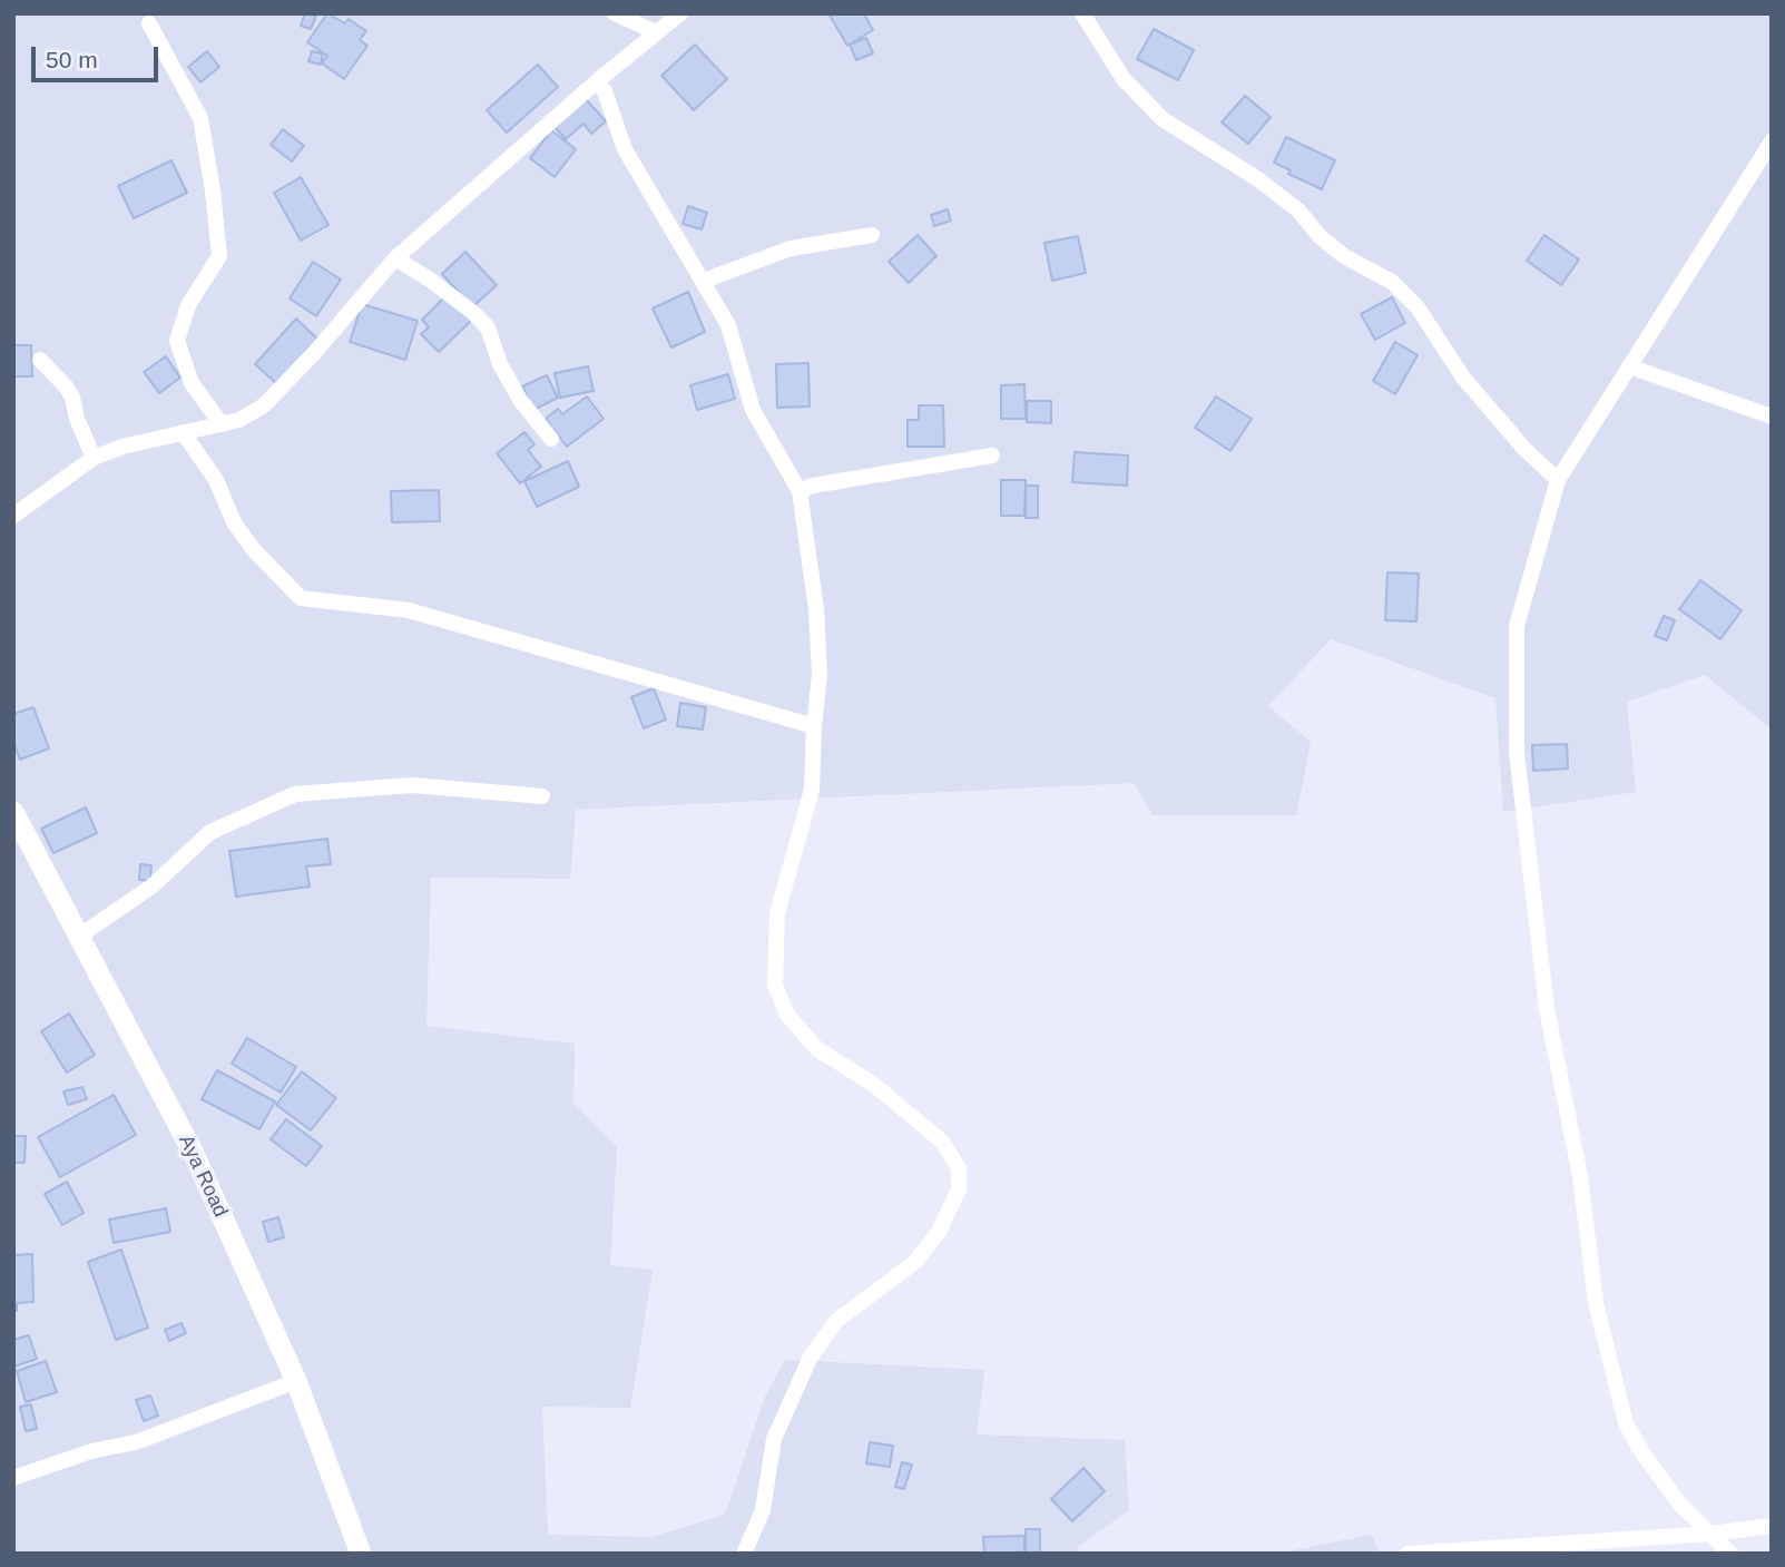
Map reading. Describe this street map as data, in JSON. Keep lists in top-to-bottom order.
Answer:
{
  "streets": {
    "street": ["Aya Road"]
  },
  "scale_bar": "50 m"
}
